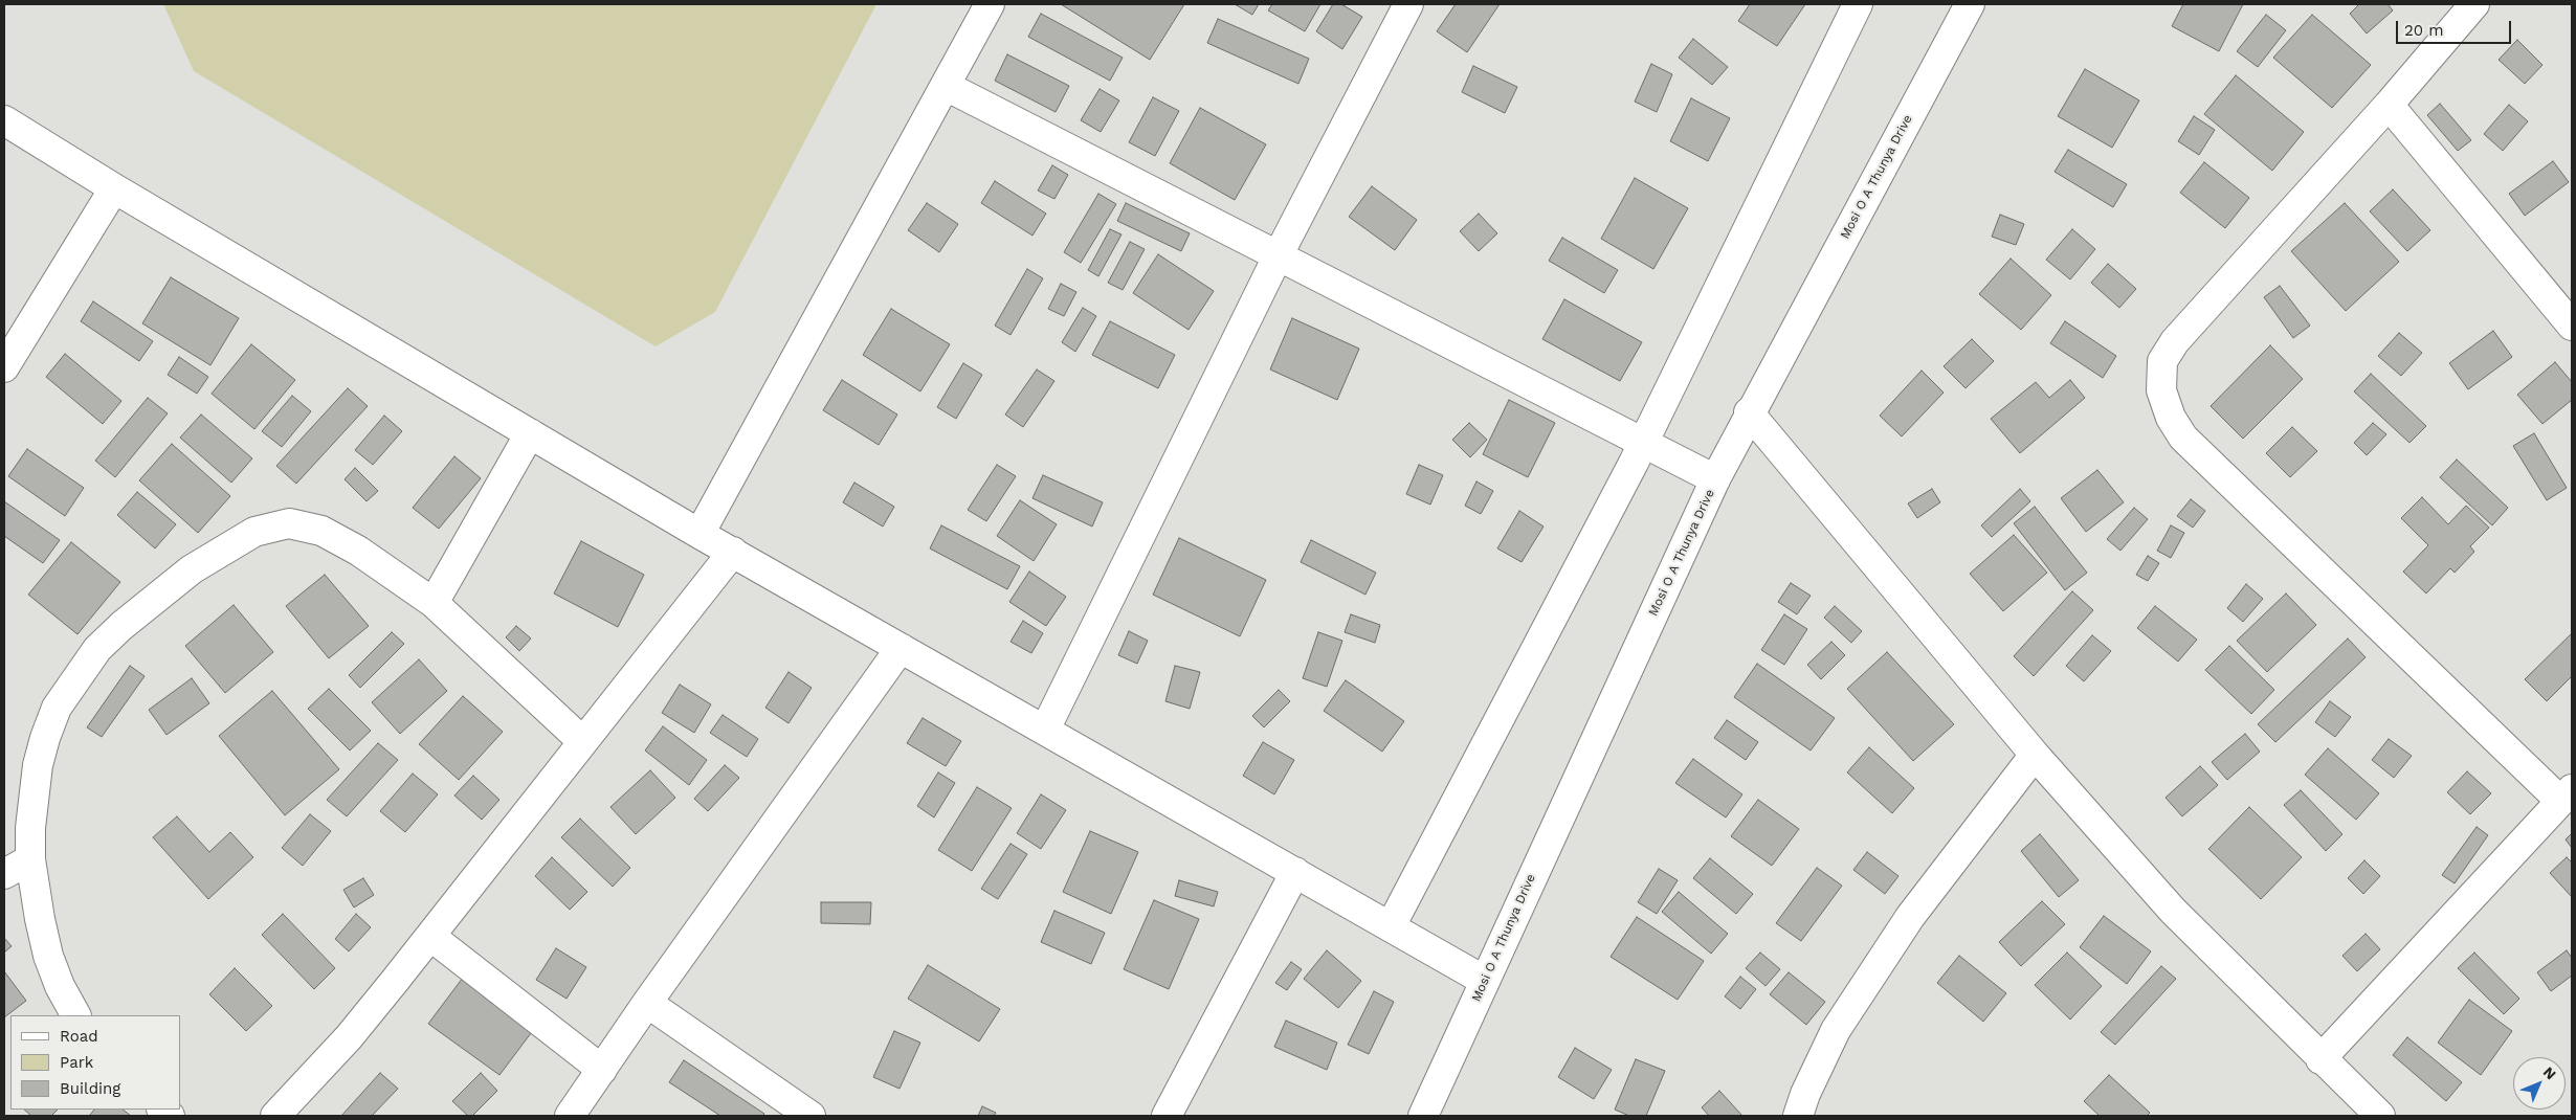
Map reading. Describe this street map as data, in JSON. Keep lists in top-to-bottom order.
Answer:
{
  "streets": {
    "street": ["Mosi O A Thunya Drive"]
  },
  "legend": ["Road", "Park", "Building"],
  "scale_bar": "20 m",
  "north": "top right"
}
